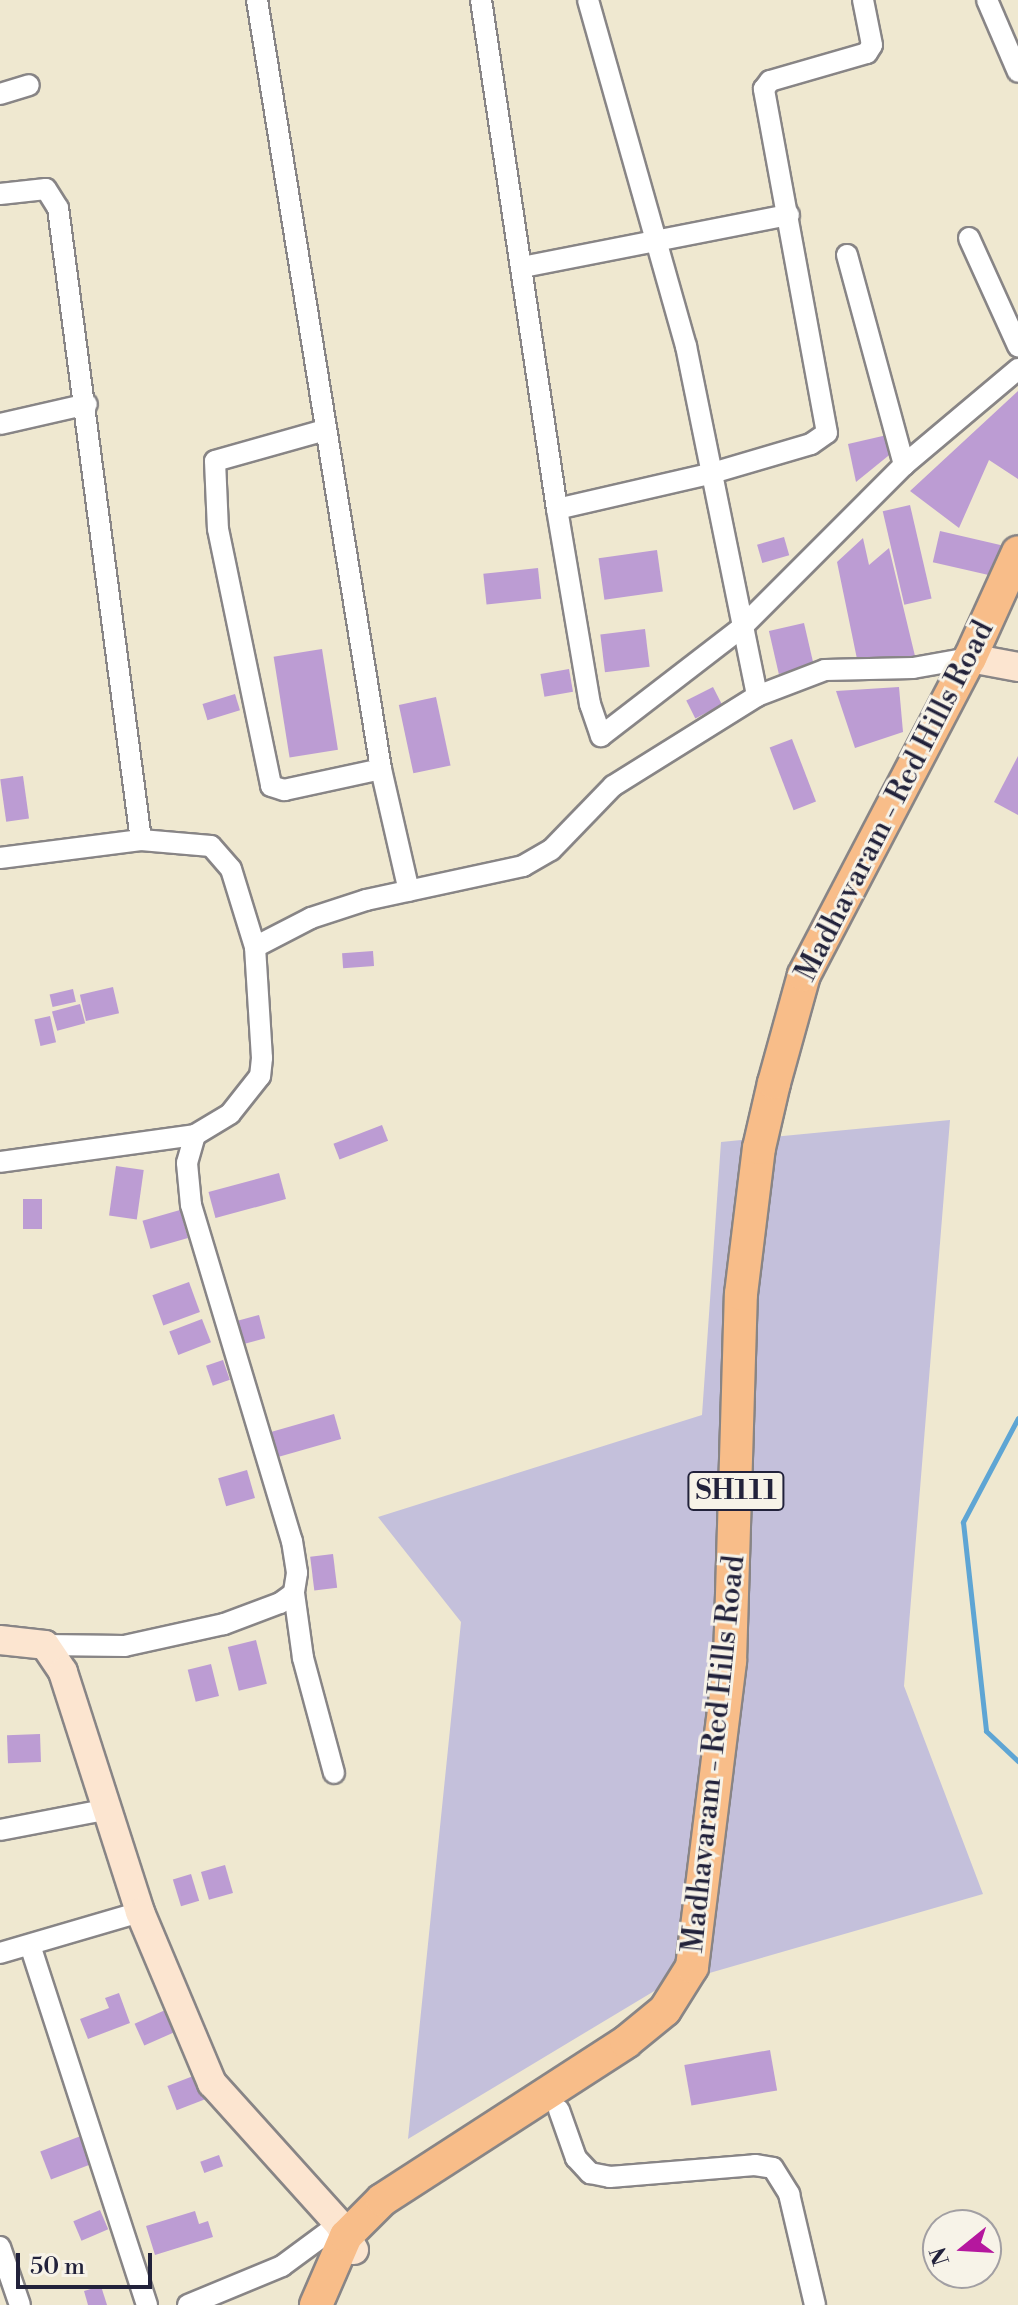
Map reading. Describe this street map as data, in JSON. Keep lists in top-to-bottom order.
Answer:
{
  "streets": {
    "main road": ["Madhavaram - Red Hills Road", "SH111"]
  },
  "scale_bar": "50 m",
  "north": "left"
}
